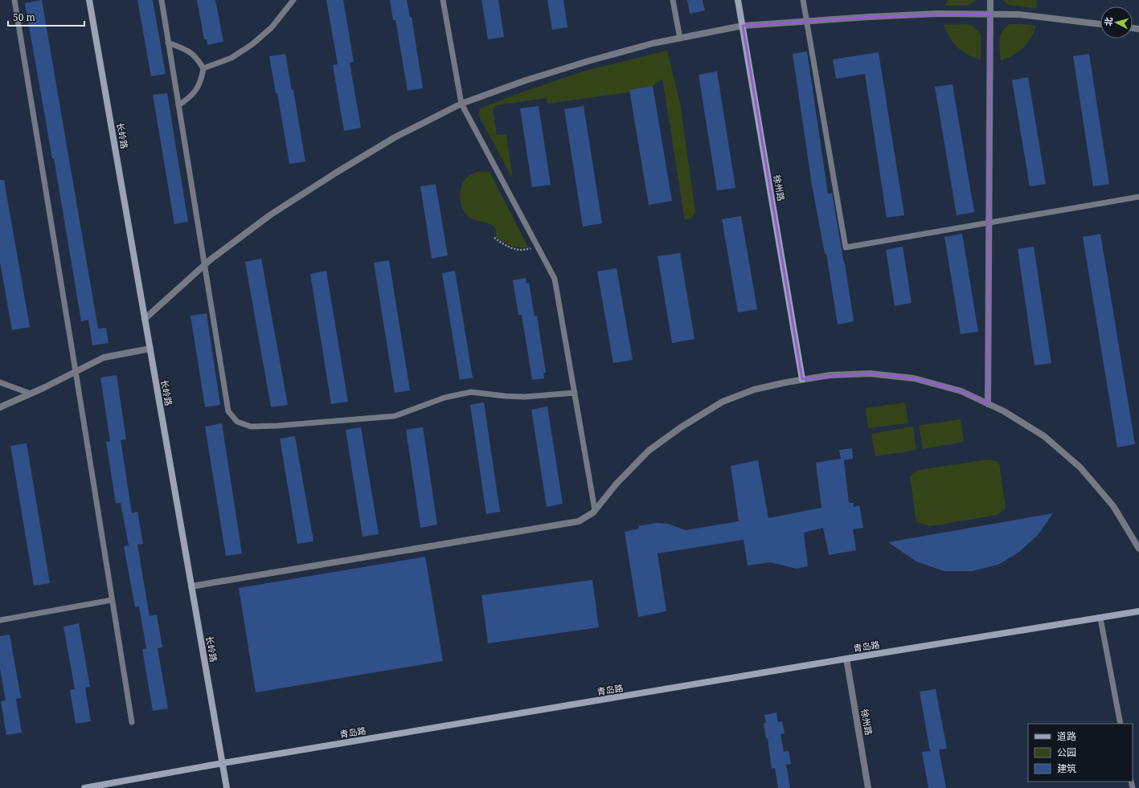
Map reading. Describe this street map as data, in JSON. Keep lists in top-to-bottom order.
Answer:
{
  "streets": {
    "street": ["长岭路", "徐州路", "青岛路"]
  },
  "crossings": [
    ["长岭路", "青岛路"],
    ["徐州路", "青岛路"]
  ],
  "legend": ["道路", "公园", "建筑"],
  "scale_bar": "50 m",
  "north": "left"
}
